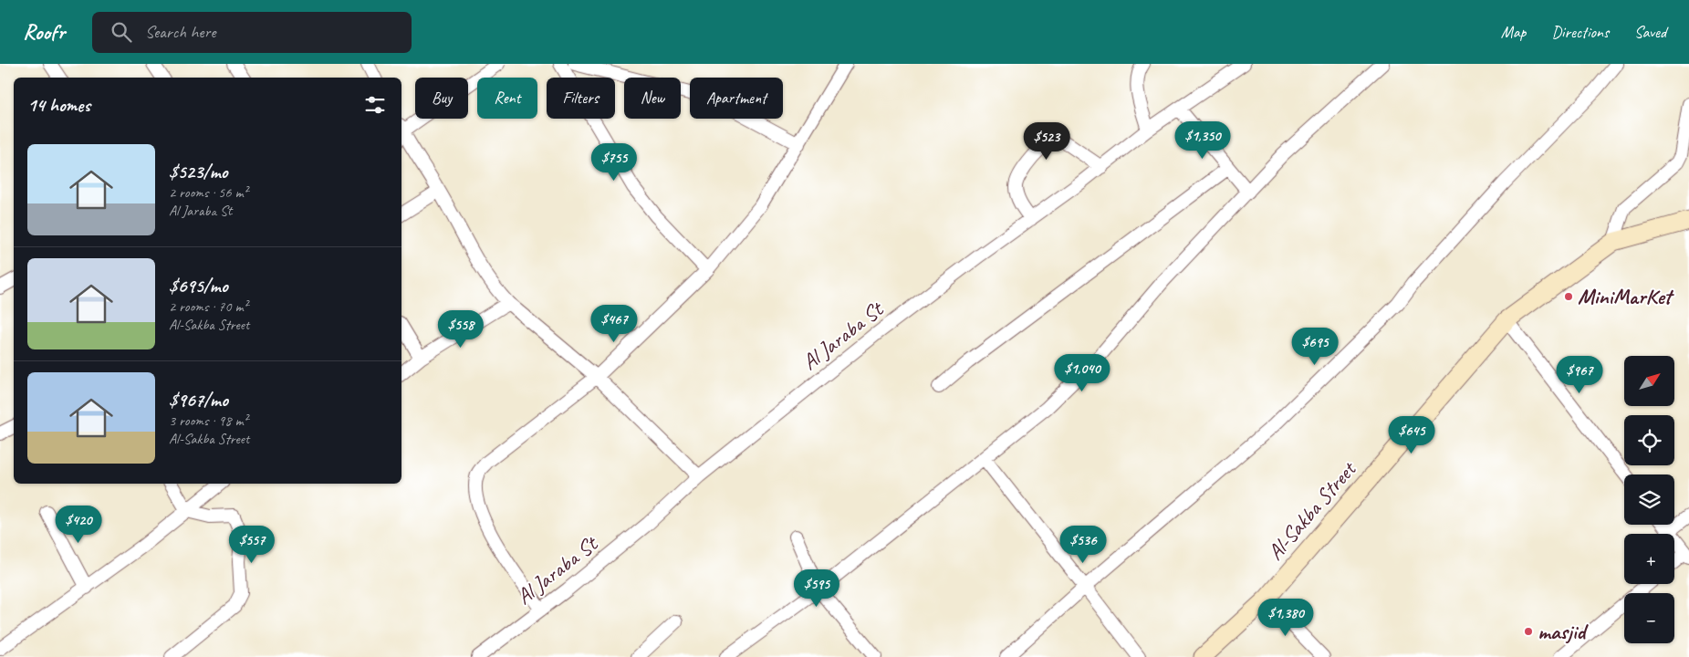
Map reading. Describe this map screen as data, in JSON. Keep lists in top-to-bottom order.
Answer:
{
  "streets": {
    "main road": ["Al-Sakba Street"],
    "street": ["Al Jaraba St"]
  },
  "places": ["MiniMarKet", "masjid"],
  "north": "top right",
  "page": {
    "header": "Roofr",
    "search": "Search here",
    "nav": ["Map", "Directions", "Saved"],
    "chip": [
      "Buy",
      "Rent",
      "Filters",
      "New",
      "Apartment"
    ],
    "heading": "14 homes",
    "price": [
      "$1,350",
      "$523",
      "$755",
      "$467",
      "$558",
      "$695",
      "$1,040",
      "$967",
      "$645",
      "$420",
      "$557",
      "$536",
      "$595",
      "$1,380"
    ],
    "list": [
      {
        "name": "$523/mo",
        "note": "2 rooms · 56 m² · Al Jaraba St"
      },
      {
        "name": "$695/mo",
        "note": "2 rooms · 70 m² · Al-Sakba Street"
      },
      {
        "name": "$967/mo",
        "note": "3 rooms · 98 m² · Al-Sakba Street"
      }
    ],
    "map_buttons": ["+", "−"]
  }
}
